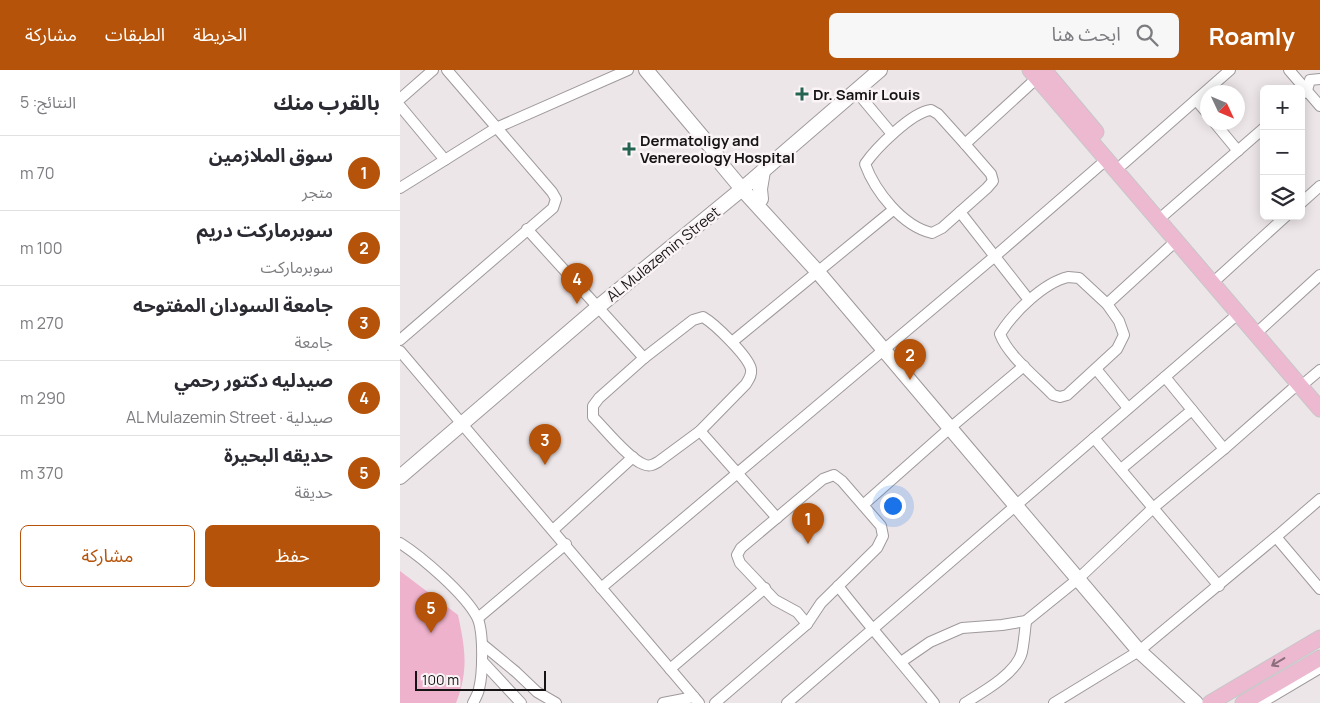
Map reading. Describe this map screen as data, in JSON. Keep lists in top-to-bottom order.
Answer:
{
  "streets": {
    "street": ["AL Mulazemin Street"]
  },
  "places": {
    "health": ["Dr. Samir Louis", "Dermatoligy and Venereology Hospital"]
  },
  "scale_bar": "100 m",
  "north": "bottom right",
  "page": {
    "header": "Roamly",
    "search": "ابحث هنا",
    "nav": ["الخريطة", "الطبقات", "مشاركة"],
    "heading": ["بالقرب منك", "النتائج: 5"],
    "map_buttons": ["+", "−"],
    "list": [
      {
        "mark": "1",
        "name": "سوق الملازمين",
        "note": "متجر",
        "value": "70 m"
      },
      {
        "mark": "2",
        "name": "سوبرماركت دريم",
        "note": "سوبرماركت",
        "value": "100 m"
      },
      {
        "mark": "3",
        "name": "جامعة السودان المفتوحه",
        "note": "جامعة",
        "value": "270 m"
      },
      {
        "mark": "4",
        "name": "صيدليه دكتور رحمي",
        "note": "صيدلية · AL Mulazemin Street",
        "value": "290 m"
      },
      {
        "mark": "5",
        "name": "حديقه البحيرة",
        "note": "حديقة",
        "value": "370 m"
      }
    ],
    "pins": [
      "4",
      "2",
      "3",
      "1",
      "5"
    ],
    "buttons": ["حفظ", "مشاركة"],
    "scale": "100 m"
  }
}
